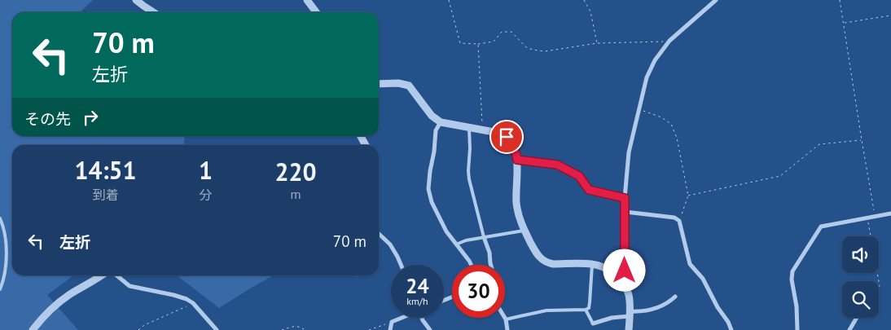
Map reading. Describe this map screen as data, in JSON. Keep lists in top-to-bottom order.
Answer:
{
  "page": {
    "turn": ["70 m", "左折"],
    "then": "その先",
    "eta": [
      "14:51",
      "到着",
      "1",
      "分",
      "220",
      "m"
    ],
    "list": [
      {
        "name": "左折",
        "value": "70 m"
      }
    ],
    "speed": "24 km/h",
    "limit": "30"
  }
}
